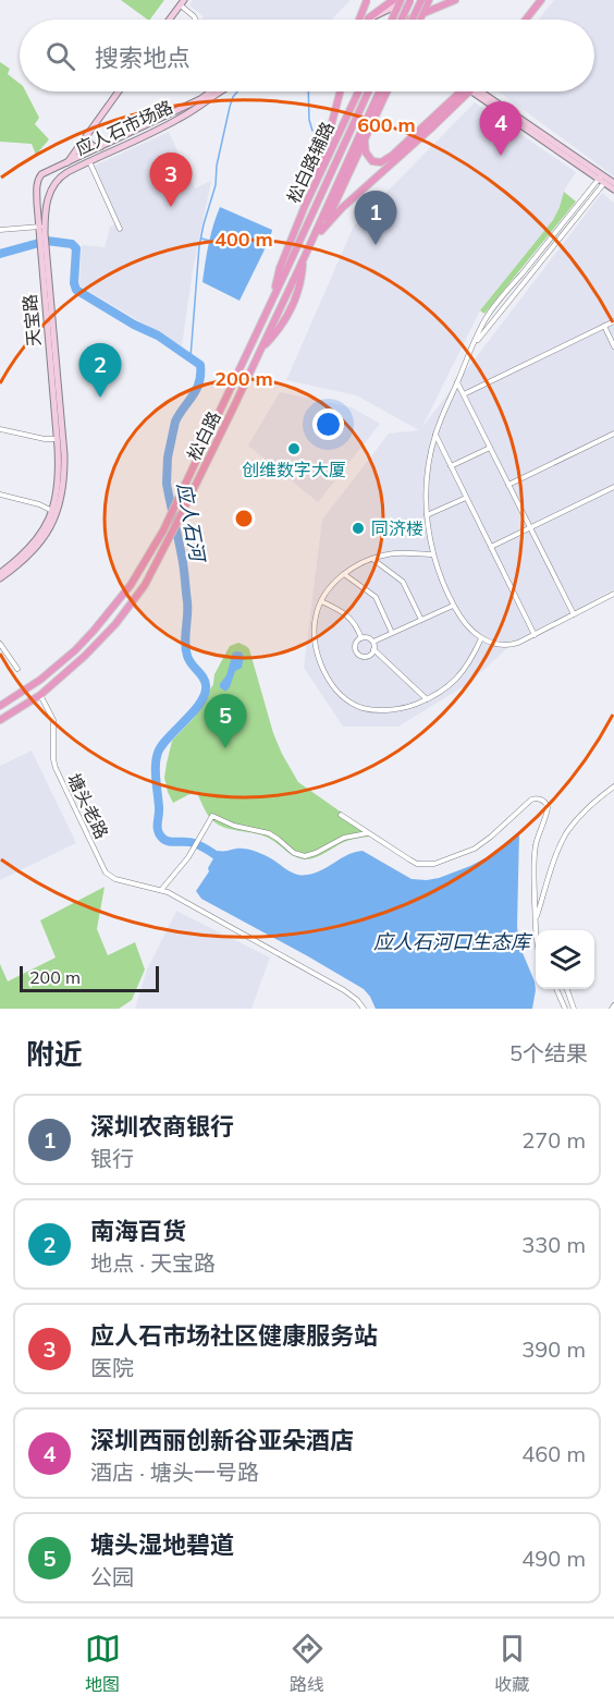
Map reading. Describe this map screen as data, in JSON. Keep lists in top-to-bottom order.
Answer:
{
  "streets": {
    "main road": ["松白路辅路", "松白路"],
    "street": ["应人石市场路", "天宝路", "塘头老路"]
  },
  "crossings": [
    ["应人石市场路", "天宝路"],
    ["松白路辅路", "松白路"],
    ["松白路", "塘头老路"]
  ],
  "water": ["应人石河", "应人石河口生态库"],
  "places": ["创维数字大厦", "同济楼"],
  "scale_bar": "200 m",
  "page": {
    "search": "搜索地点",
    "pins": [
      "4",
      "3",
      "1",
      "2",
      "5"
    ],
    "scale": "200 m",
    "heading": ["附近", "5个结果"],
    "list": [
      {
        "mark": "1",
        "name": "深圳农商银行",
        "note": "银行",
        "value": "270 m"
      },
      {
        "mark": "2",
        "name": "南海百货",
        "note": "地点 · 天宝路",
        "value": "330 m"
      },
      {
        "mark": "3",
        "name": "应人石市场社区健康服务站",
        "note": "医院",
        "value": "390 m"
      },
      {
        "mark": "4",
        "name": "深圳西丽创新谷亚朵酒店",
        "note": "酒店 · 塘头一号路",
        "value": "460 m"
      },
      {
        "mark": "5",
        "name": "塘头湿地碧道",
        "note": "公园",
        "value": "490 m"
      }
    ],
    "nav": ["地图", "路线", "收藏"]
  },
  "rings": ["600 m", "400 m", "200 m"]
}
